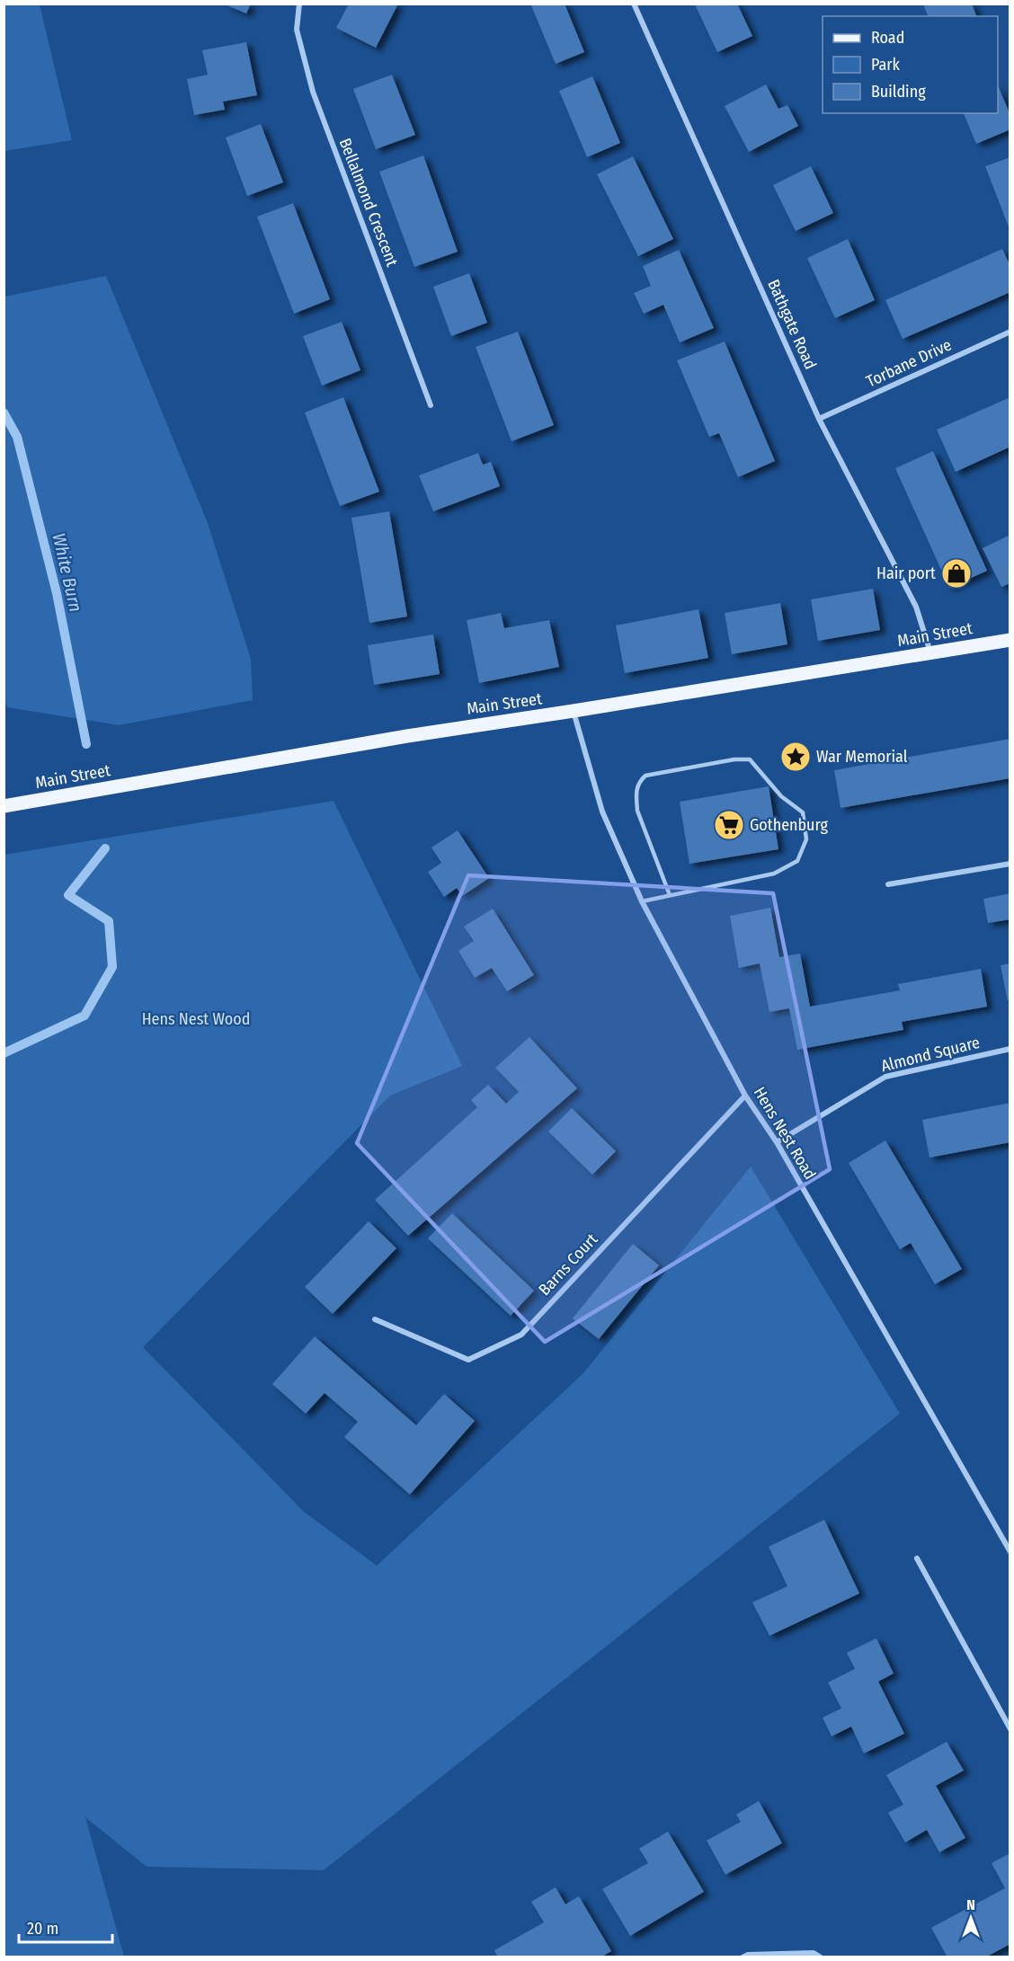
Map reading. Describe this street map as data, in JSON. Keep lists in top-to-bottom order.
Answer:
{
  "streets": {
    "main road": ["Main Street"],
    "street": [
      "Bellalmond Crescent",
      "Bathgate Road",
      "Torbane Drive",
      "Almond Square",
      "Hens Nest Road",
      "Barns Court"
    ]
  },
  "crossings": [
    ["Bathgate Road", "Torbane Drive"],
    ["Bathgate Road", "Main Street"],
    ["Main Street", "Hens Nest Road"],
    ["Almond Square", "Hens Nest Road"],
    ["Hens Nest Road", "Barns Court"]
  ],
  "water": ["White Burn"],
  "parks": ["Hens Nest Wood"],
  "places": {
    "shop": ["Hair port"],
    "place": ["War Memorial"],
    "supermarket": ["Gothenburg"]
  },
  "legend": ["Road", "Park", "Building"],
  "scale_bar": "20 m",
  "north": "top"
}
